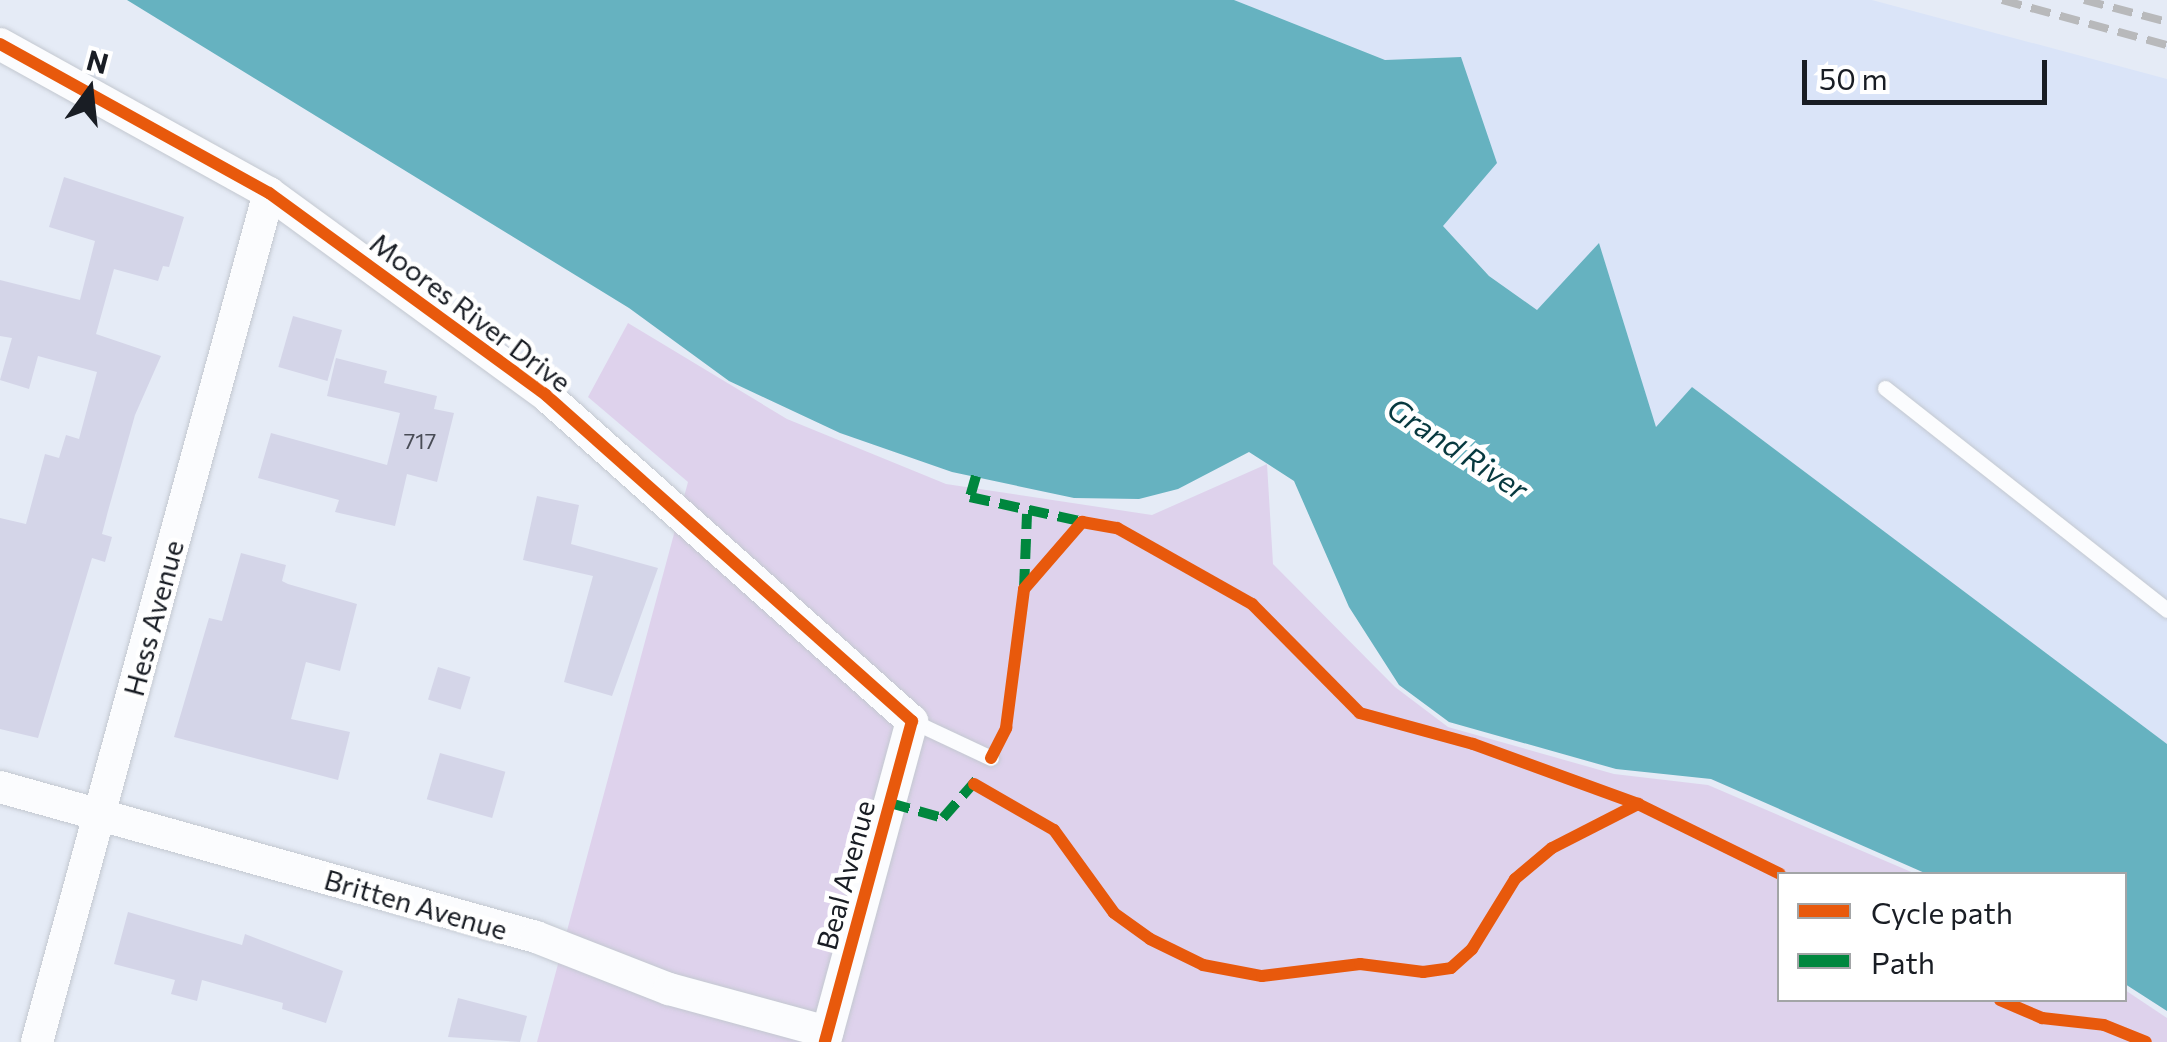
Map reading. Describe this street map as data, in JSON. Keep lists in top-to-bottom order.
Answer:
{
  "streets": {
    "street": [
      "Moores River Drive",
      "Hess Avenue",
      "Beal Avenue",
      "Britten Avenue"
    ]
  },
  "crossings": [
    ["Moores River Drive", "Hess Avenue"],
    ["Moores River Drive", "Beal Avenue"],
    ["Hess Avenue", "Britten Avenue"],
    ["Beal Avenue", "Britten Avenue"]
  ],
  "water": ["Grand River"],
  "house_numbers": ["717"],
  "legend": ["Cycle path", "Path"],
  "scale_bar": "50 m",
  "north": "top"
}
